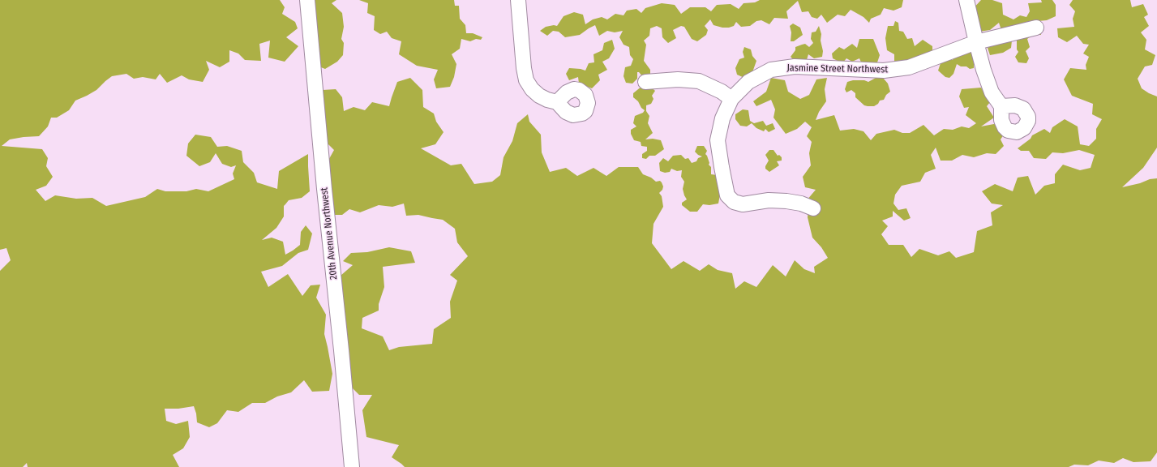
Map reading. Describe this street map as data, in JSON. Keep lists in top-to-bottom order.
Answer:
{
  "streets": {
    "street": ["Jasmine Street Northwest", "20th Avenue Northwest"]
  }
}
